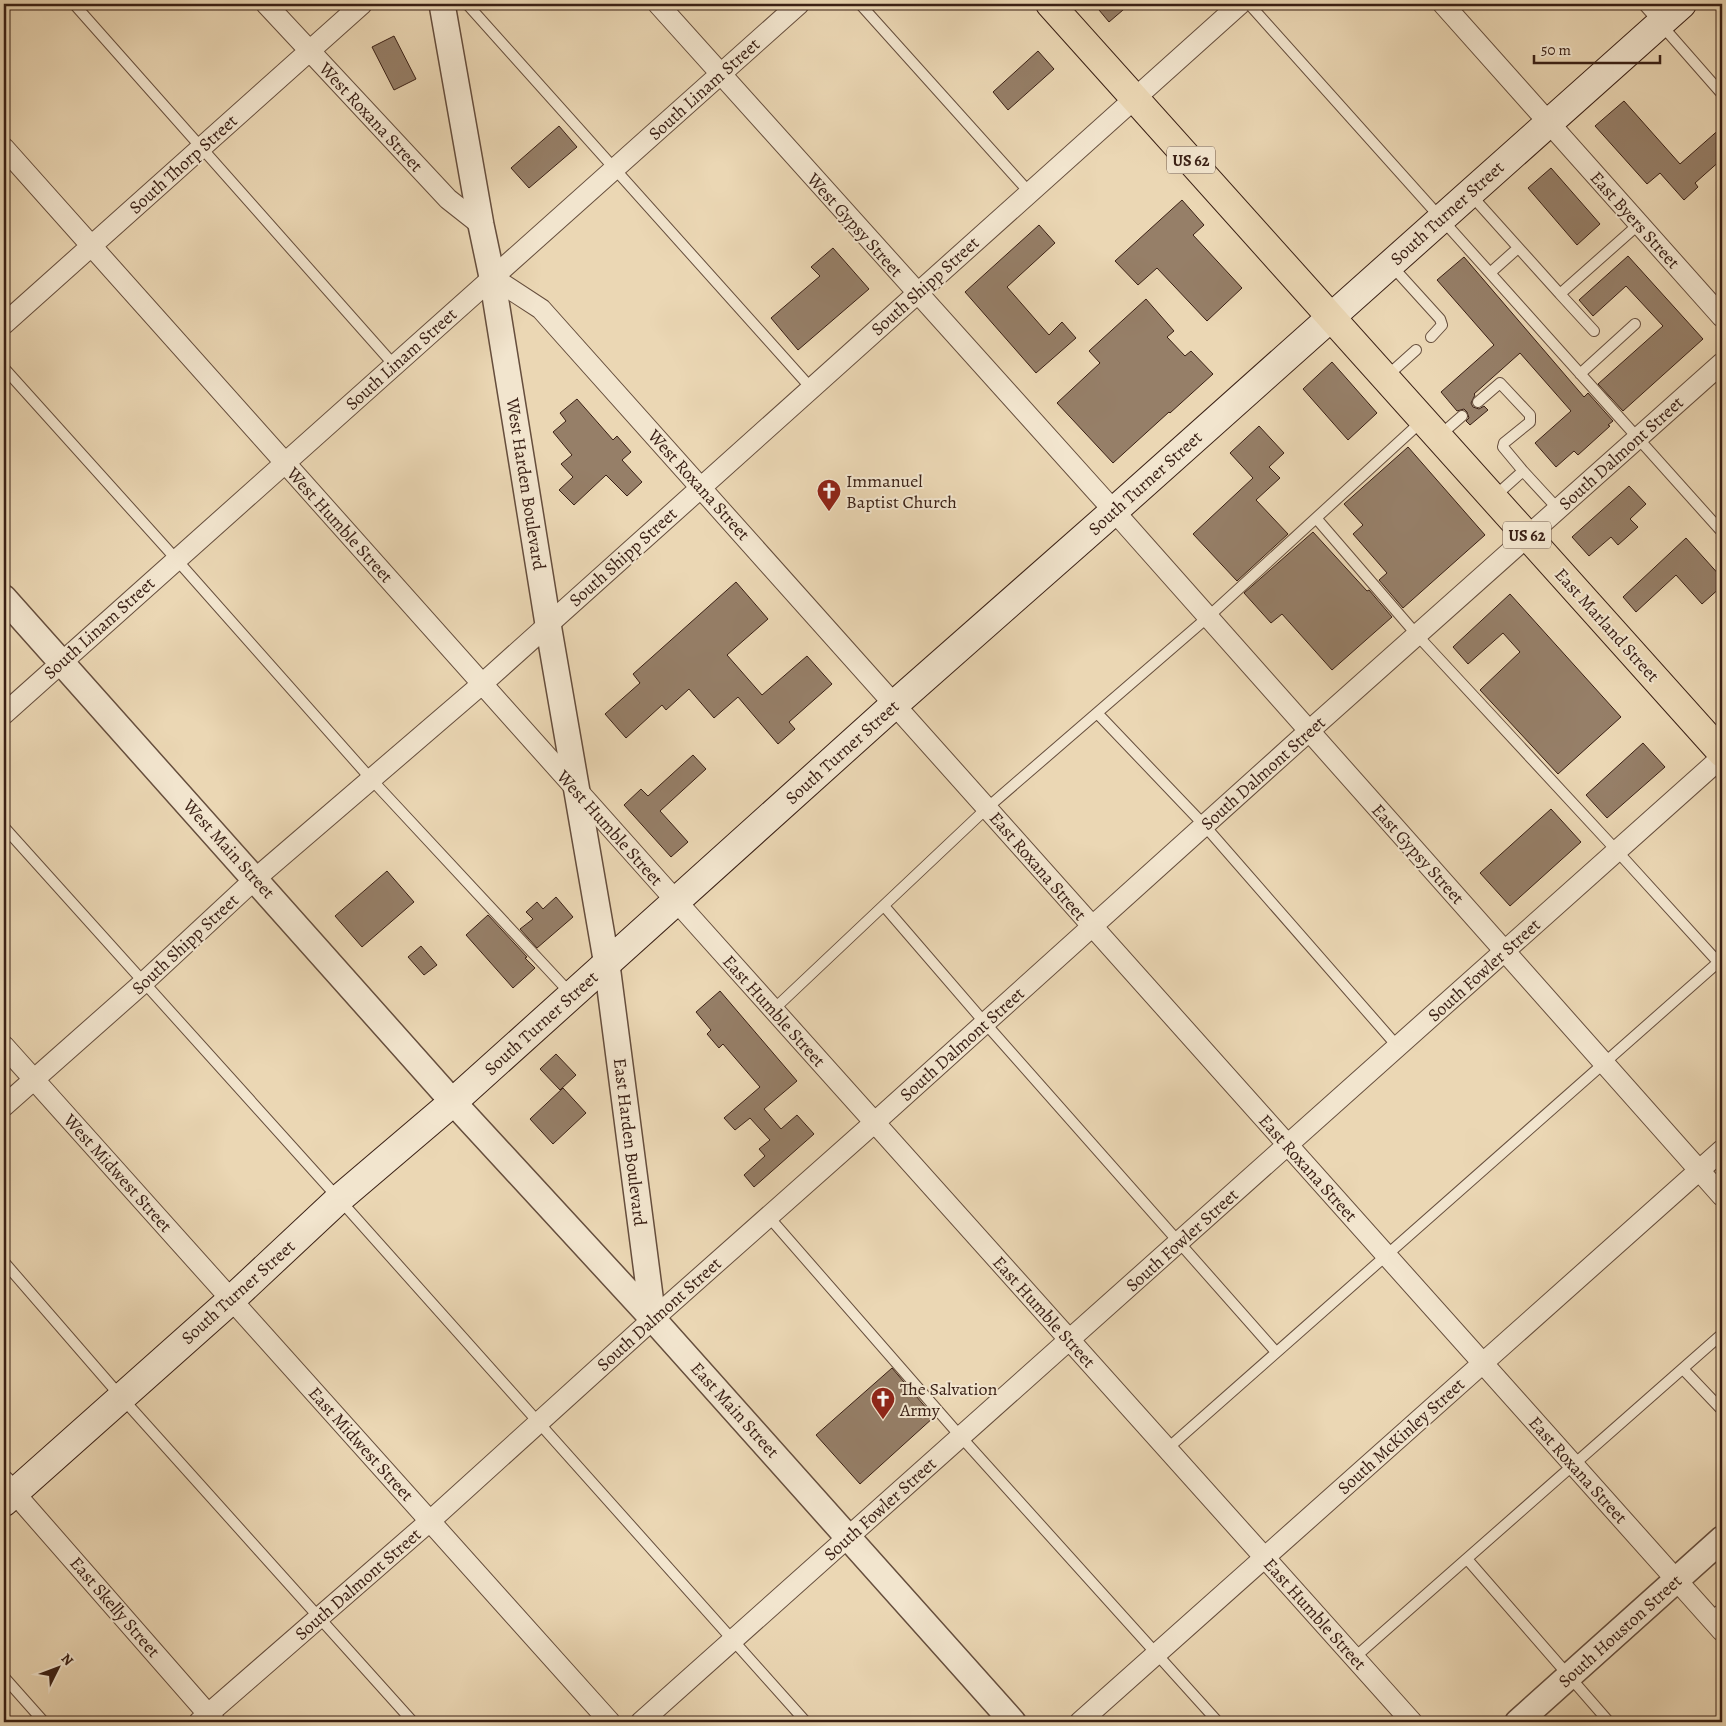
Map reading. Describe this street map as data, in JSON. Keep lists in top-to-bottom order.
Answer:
{
  "streets": {
    "highway": ["US 62", "East Marland Street"],
    "main road": ["South Turner Street"],
    "street": [
      "South Linam Street",
      "West Roxana Street",
      "South Thorp Street",
      "East Byers Street",
      "West Gypsy Street",
      "South Shipp Street",
      "South Dalmont Street",
      "West Harden Boulevard",
      "West Humble Street",
      "West Main Street",
      "East Gypsy Street",
      "East Roxana Street",
      "South Fowler Street",
      "East Humble Street",
      "East Harden Boulevard",
      "West Midwest Street",
      "East Main Street",
      "South McKinley Street",
      "East Midwest Street",
      "East Skelly Street",
      "South Houston Street"
    ]
  },
  "crossings": [
    ["South Linam Street", "West Roxana Street"],
    ["South Linam Street", "West Gypsy Street"],
    ["South Linam Street", "West Harden Boulevard"],
    ["South Linam Street", "West Humble Street"],
    ["South Linam Street", "West Main Street"],
    ["West Roxana Street", "South Thorp Street"],
    ["West Roxana Street", "South Turner Street"],
    ["West Roxana Street", "South Shipp Street"],
    ["West Roxana Street", "West Harden Boulevard"],
    ["West Roxana Street", "East Roxana Street"],
    ["US 62", "South Turner Street"],
    ["US 62", "South Shipp Street"],
    ["US 62", "East Marland Street"],
    ["South Thorp Street", "West Humble Street"],
    ["South Turner Street", "East Byers Street"],
    ["South Turner Street", "West Gypsy Street"],
    ["South Turner Street", "West Harden Boulevard"],
    ["South Turner Street", "West Humble Street"],
    ["South Turner Street", "East Marland Street"],
    ["South Turner Street", "West Main Street"],
    ["South Turner Street", "East Gypsy Street"],
    ["South Turner Street", "East Roxana Street"],
    ["South Turner Street", "East Humble Street"],
    ["South Turner Street", "East Harden Boulevard"],
    ["South Turner Street", "West Midwest Street"],
    ["South Turner Street", "East Main Street"],
    ["South Turner Street", "East Midwest Street"],
    ["South Turner Street", "East Skelly Street"],
    ["West Gypsy Street", "South Shipp Street"],
    ["West Gypsy Street", "East Gypsy Street"],
    ["South Shipp Street", "West Harden Boulevard"],
    ["South Shipp Street", "West Humble Street"],
    ["South Shipp Street", "West Main Street"],
    ["South Shipp Street", "West Midwest Street"],
    ["South Dalmont Street", "East Marland Street"],
    ["South Dalmont Street", "East Gypsy Street"],
    ["South Dalmont Street", "East Roxana Street"],
    ["South Dalmont Street", "East Humble Street"],
    ["South Dalmont Street", "East Harden Boulevard"],
    ["South Dalmont Street", "East Main Street"],
    ["South Dalmont Street", "East Midwest Street"],
    ["South Dalmont Street", "East Skelly Street"],
    ["West Harden Boulevard", "West Humble Street"],
    ["West Harden Boulevard", "East Harden Boulevard"],
    ["West Humble Street", "East Humble Street"],
    ["East Marland Street", "South Fowler Street"],
    ["West Main Street", "East Main Street"],
    ["East Gypsy Street", "South Fowler Street"],
    ["East Gypsy Street", "South McKinley Street"],
    ["East Roxana Street", "South Fowler Street"],
    ["East Roxana Street", "South McKinley Street"],
    ["East Roxana Street", "South Houston Street"],
    ["South Fowler Street", "East Humble Street"],
    ["South Fowler Street", "East Main Street"],
    ["East Humble Street", "South McKinley Street"],
    ["East Harden Boulevard", "East Main Street"],
    ["West Midwest Street", "East Midwest Street"]
  ],
  "places": {
    "church": ["Immanuel Baptist Church", "The Salvation Army"]
  },
  "scale_bar": "50 m",
  "north": "top right"
}
